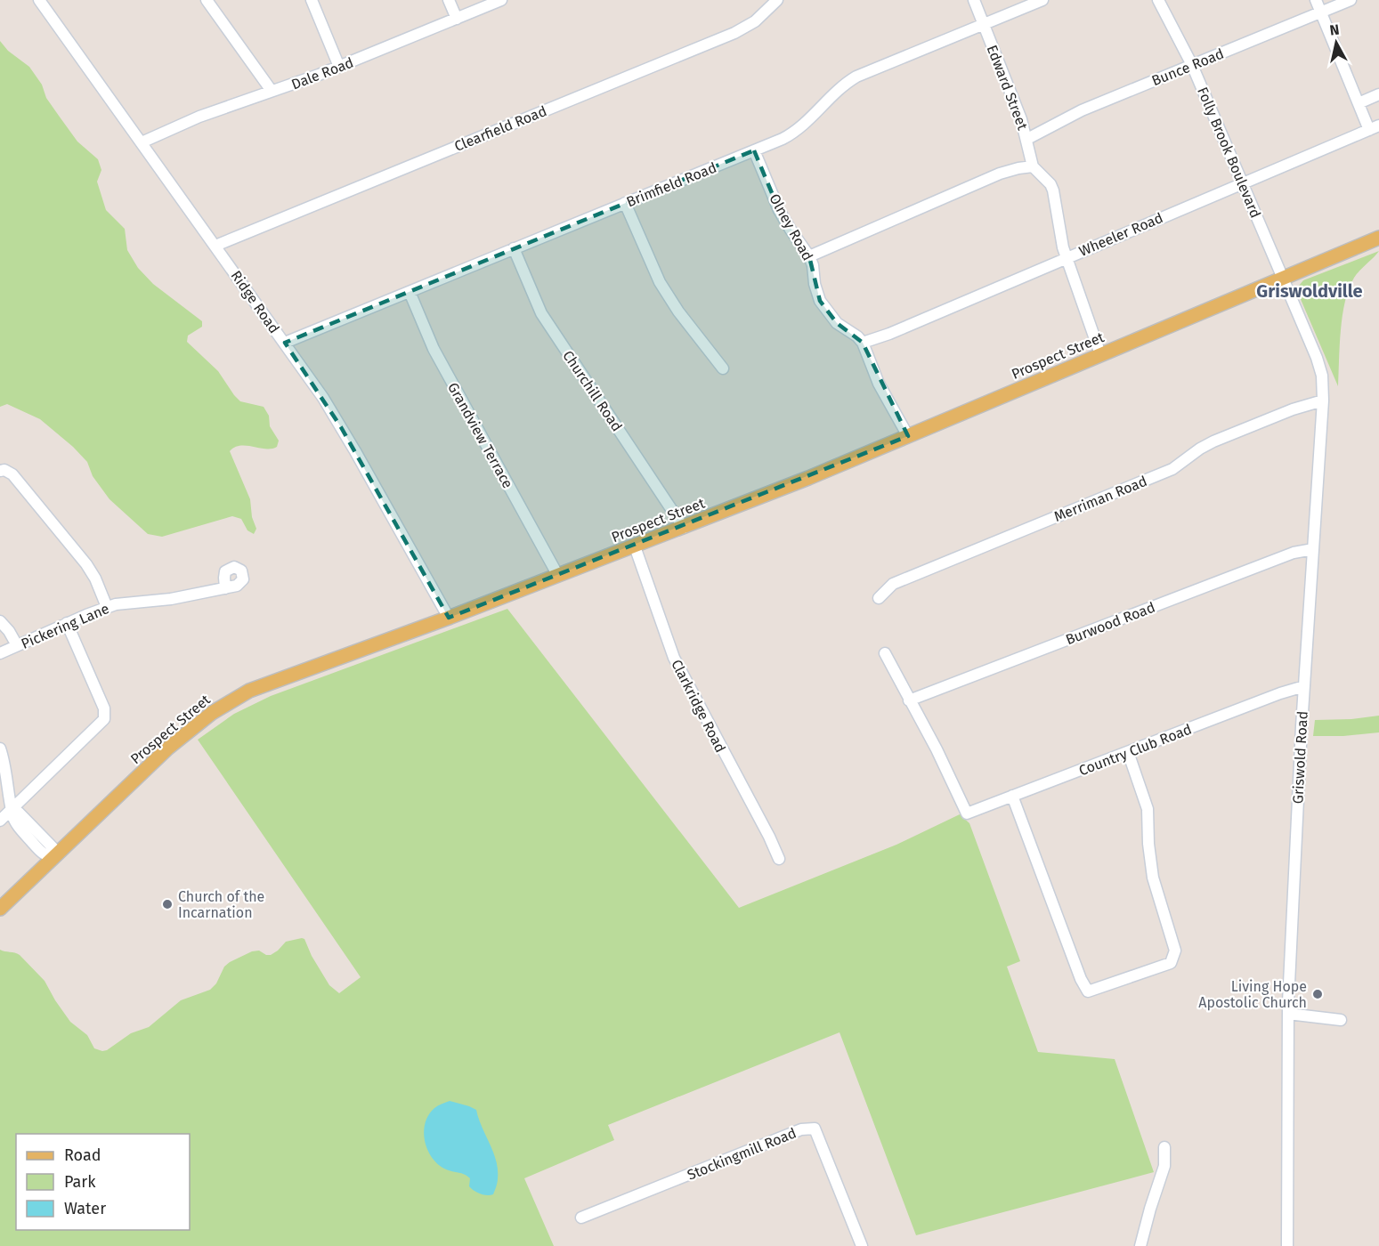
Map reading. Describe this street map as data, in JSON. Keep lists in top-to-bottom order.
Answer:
{
  "streets": {
    "main road": ["Prospect Street"],
    "street": [
      "Bunce Road",
      "Dale Road",
      "Edward Street",
      "Clearfield Road",
      "Folly Brook Boulevard",
      "Brimfield Road",
      "Olney Road",
      "Wheeler Road",
      "Ridge Road",
      "Churchill Road",
      "Grandview Terrace",
      "Merriman Road",
      "Burwood Road",
      "Pickering Lane",
      "Clarkridge Road",
      "Country Club Road",
      "Griswold Road",
      "Stockingmill Road"
    ]
  },
  "crossings": [
    ["Bunce Road", "Edward Street"],
    ["Bunce Road", "Folly Brook Boulevard"],
    ["Dale Road", "Ridge Road"],
    ["Edward Street", "Brimfield Road"],
    ["Clearfield Road", "Ridge Road"],
    ["Folly Brook Boulevard", "Wheeler Road"],
    ["Folly Brook Boulevard", "Prospect Street"],
    ["Folly Brook Boulevard", "Griswold Road"],
    ["Brimfield Road", "Olney Road"],
    ["Brimfield Road", "Ridge Road"],
    ["Brimfield Road", "Churchill Road"],
    ["Brimfield Road", "Grandview Terrace"],
    ["Olney Road", "Wheeler Road"],
    ["Ridge Road", "Prospect Street"],
    ["Prospect Street", "Churchill Road"],
    ["Prospect Street", "Grandview Terrace"],
    ["Prospect Street", "Clarkridge Road"],
    ["Prospect Street", "Griswold Road"],
    ["Merriman Road", "Griswold Road"],
    ["Burwood Road", "Country Club Road"],
    ["Burwood Road", "Griswold Road"],
    ["Country Club Road", "Griswold Road"]
  ],
  "districts": ["Griswoldville"],
  "places": ["Church of the Incarnation", "Living Hope Apostolic Church"],
  "legend": ["Road", "Park", "Water"],
  "north": "top"
}
